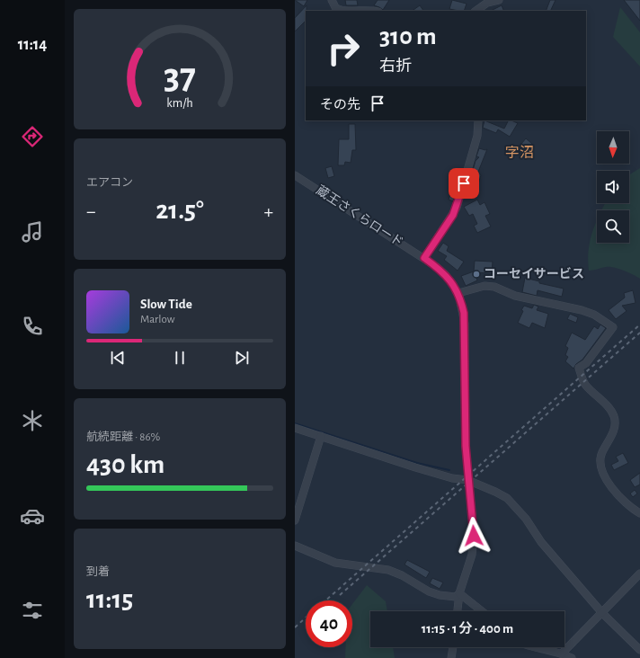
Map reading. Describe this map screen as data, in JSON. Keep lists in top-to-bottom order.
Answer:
{
  "streets": {
    "street": ["蔵王さくらロード"]
  },
  "districts": ["字沼"],
  "places": ["コーセイサービス"],
  "north": "bottom",
  "page": {
    "tabs": "11:14",
    "turn": ["310 m", "右折"],
    "then": "その先",
    "tile": [
      "エアコン",
      ["航続距離 · 86%", "430 km"],
      ["到着", "11:15"]
    ],
    "heat": ["−", "21.5°", "+"],
    "song": ["Slow Tide", "Marlow"],
    "limit": "40",
    "trip": "11:15 · 1 分 · 400 m",
    "gauge": ["37", "km/h"]
  }
}
